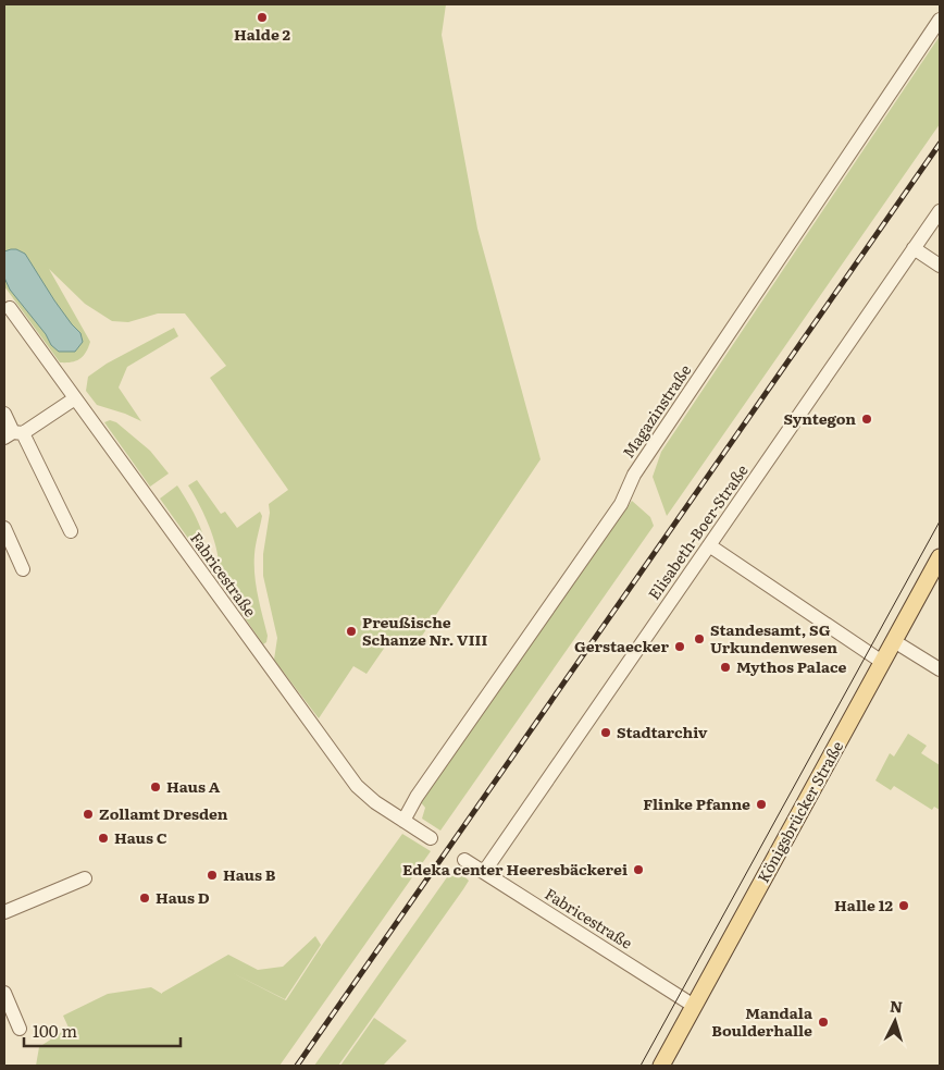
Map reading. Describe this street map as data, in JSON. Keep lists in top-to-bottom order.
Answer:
{
  "streets": {
    "main road": ["Königsbrücker Straße"],
    "street": ["Magazinstraße", "Elisabeth-Boer-Straße", "Fabricestraße"]
  },
  "crossings": [
    ["Magazinstraße", "Fabricestraße"],
    ["Elisabeth-Boer-Straße", "Fabricestraße"],
    ["Fabricestraße", "Königsbrücker Straße"]
  ],
  "places": [
    "Halde 2",
    "Syntegon",
    "Preußische Schanze Nr. VIII",
    "Standesamt, SG Urkundenwesen",
    "Gerstaecker",
    "Mythos Palace",
    "Stadtarchiv",
    "Haus A",
    "Flinke Pfanne",
    "Zollamt Dresden",
    "Haus C",
    "Edeka center Heeresbäckerei",
    "Haus B",
    "Haus D",
    "Halle 12",
    "Mandala Boulderhalle"
  ],
  "scale_bar": "100 m",
  "north": "top"
}
